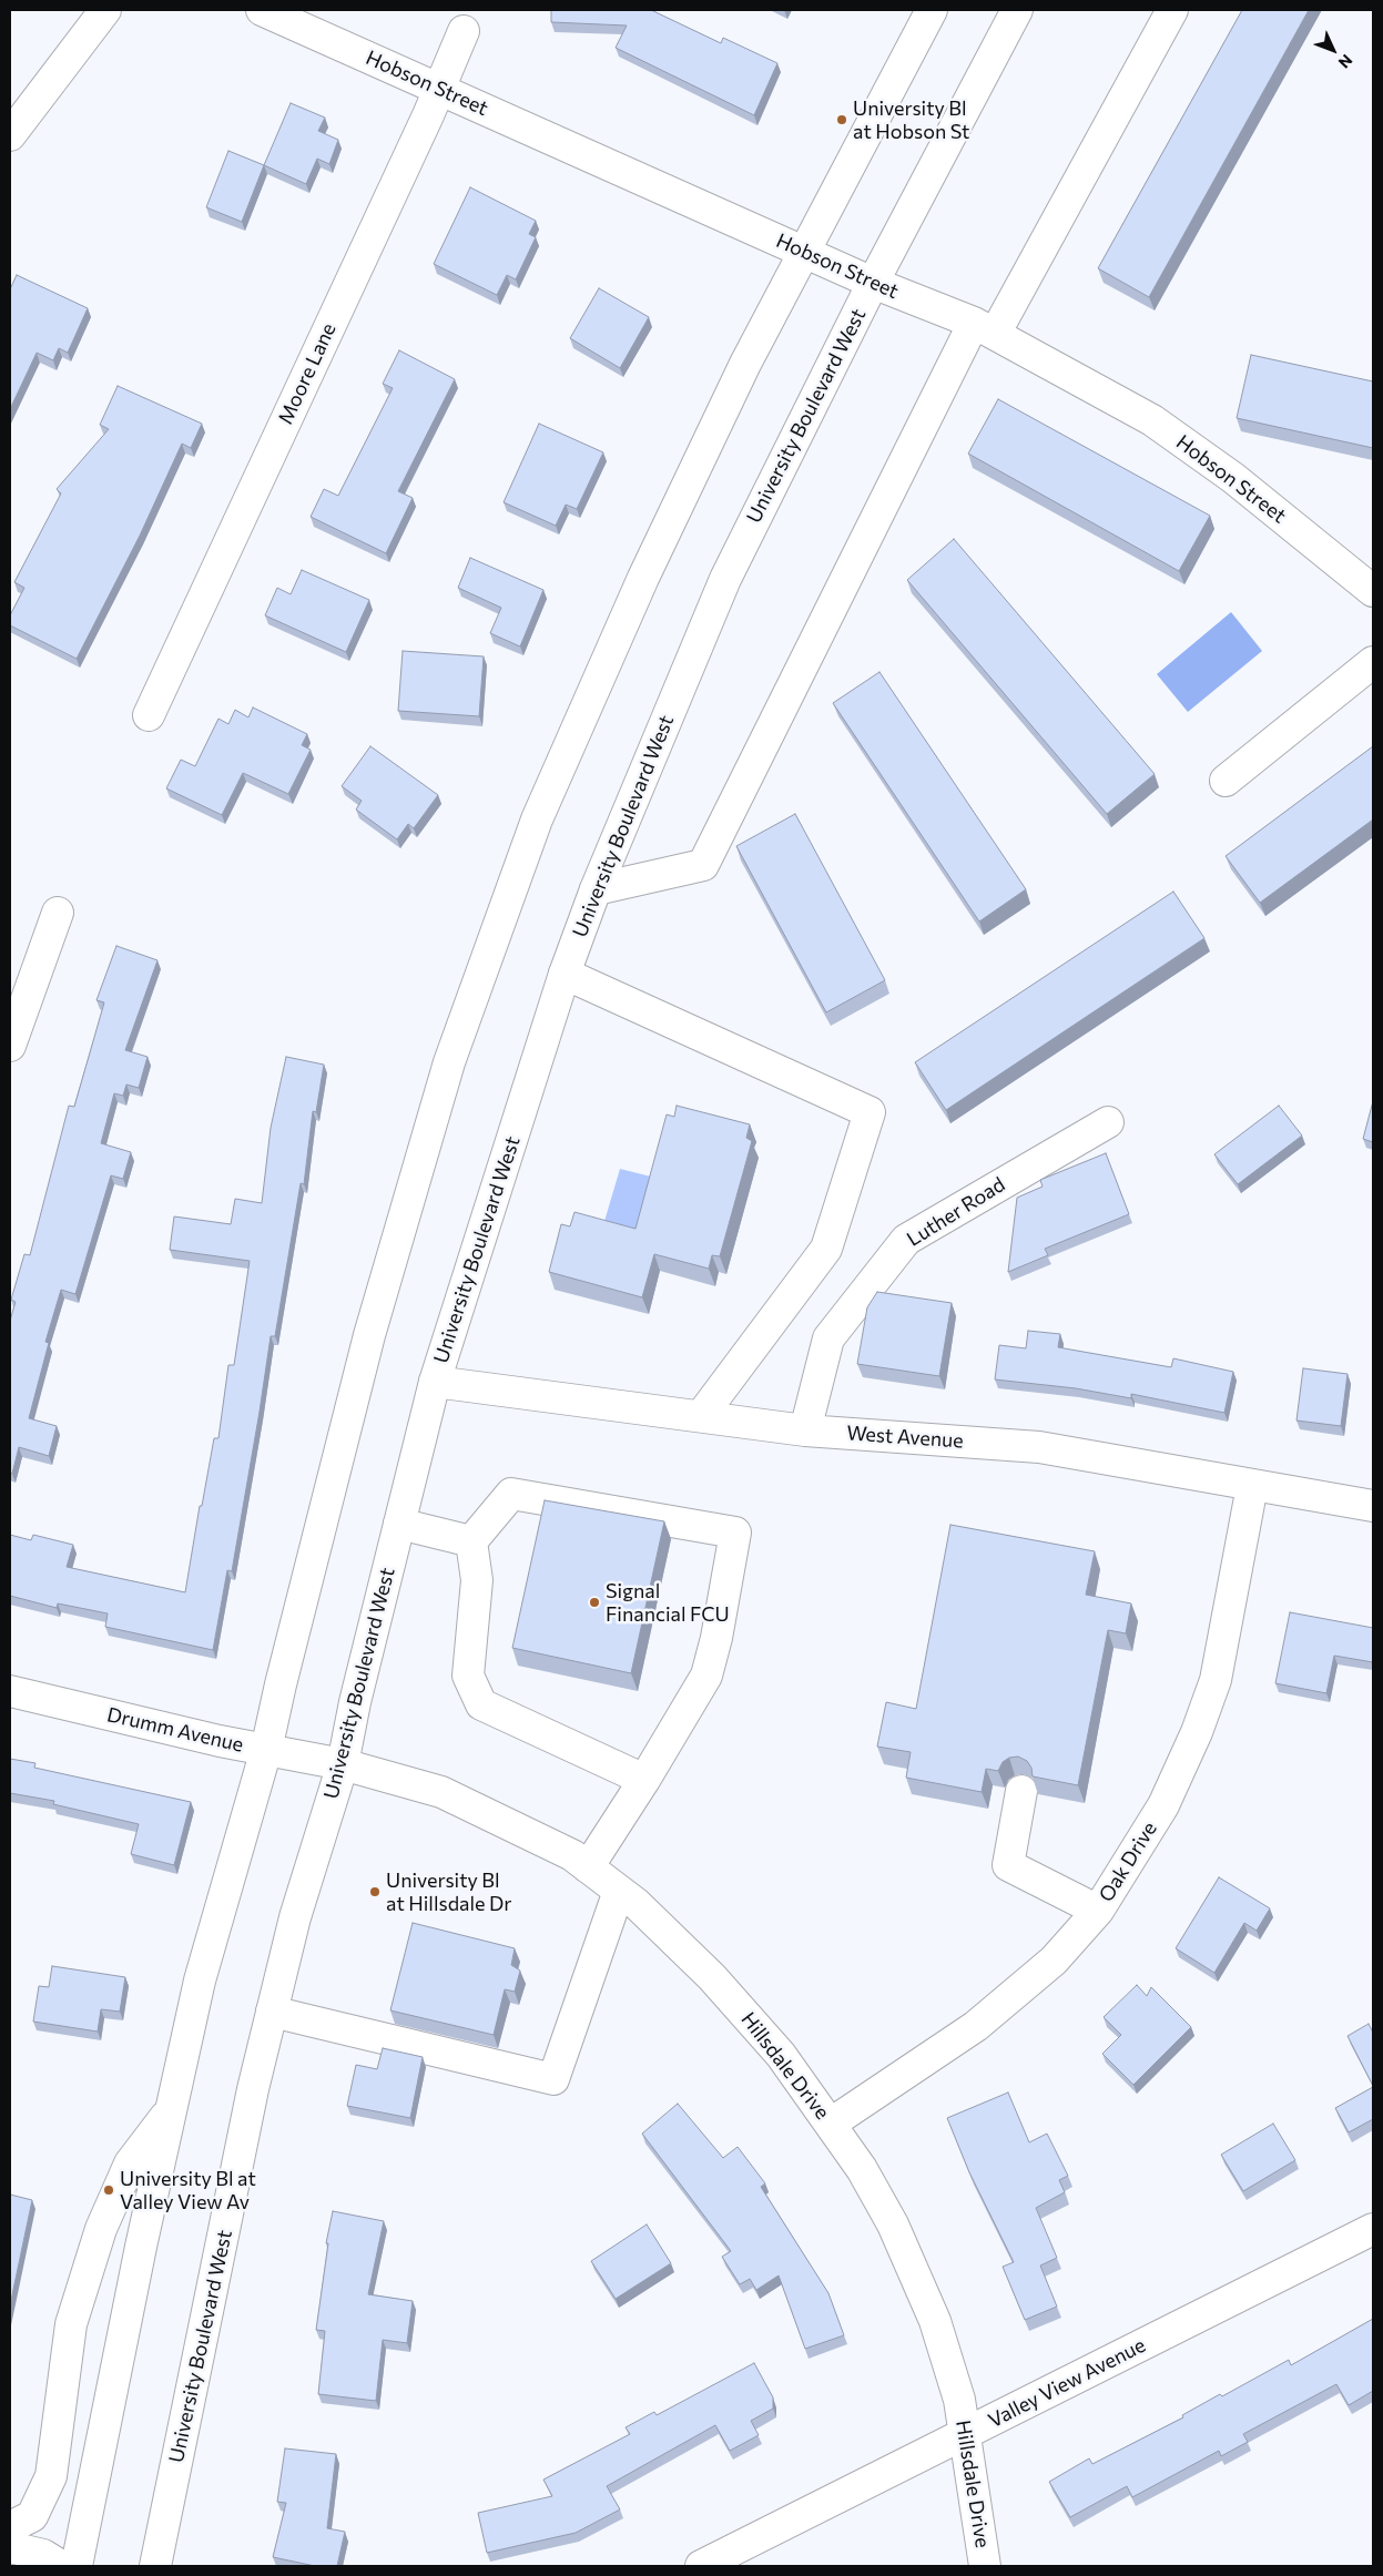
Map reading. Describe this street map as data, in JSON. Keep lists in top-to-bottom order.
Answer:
{
  "streets": {
    "street": [
      "Hobson Street",
      "Moore Lane",
      "University Boulevard West",
      "Luther Road",
      "West Avenue",
      "Drumm Avenue",
      "Oak Drive",
      "Hillsdale Drive",
      "Valley View Avenue"
    ]
  },
  "crossings": [
    ["Hobson Street", "Moore Lane"],
    ["Hobson Street", "University Boulevard West"],
    ["University Boulevard West", "West Avenue"],
    ["University Boulevard West", "Drumm Avenue"],
    ["University Boulevard West", "Hillsdale Drive"],
    ["Luther Road", "West Avenue"],
    ["West Avenue", "Oak Drive"],
    ["Drumm Avenue", "Hillsdale Drive"],
    ["Oak Drive", "Hillsdale Drive"],
    ["Hillsdale Drive", "Valley View Avenue"]
  ],
  "places": [
    "University Bl at Hobson St",
    "Signal Financial FCU",
    "University Bl at Hillsdale Dr",
    "University Bl at Valley View Av"
  ],
  "north": "bottom right"
}
